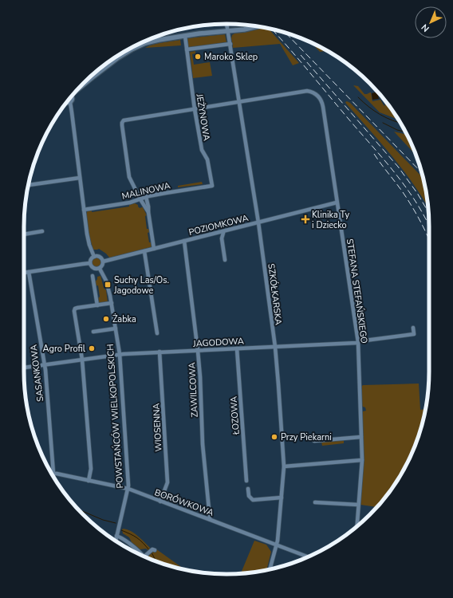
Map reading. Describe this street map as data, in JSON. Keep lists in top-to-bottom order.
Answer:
{
  "streets": {
    "street": [
      "JEŻYNOWA",
      "MALINOWA",
      "POZIOMKOWA",
      "STEFANA STEFAŃSKIEGO",
      "SZKÓŁKARSKA",
      "JAGODOWA",
      "SASANKOWA",
      "ZAWILCOWA",
      "ŁOZOWA",
      "POWSTAŃCÓW WIELKOPOLSKICH",
      "WIOSENNA",
      "BORÓWKOWA"
    ]
  },
  "crossings": [
    ["JEŻYNOWA", "MALINOWA"],
    ["JEŻYNOWA", "STEFANA STEFAŃSKIEGO"],
    ["MALINOWA", "STEFANA STEFAŃSKIEGO"],
    ["POZIOMKOWA", "STEFANA STEFAŃSKIEGO"],
    ["POZIOMKOWA", "SZKÓŁKARSKA"],
    ["POZIOMKOWA", "ZAWILCOWA"],
    ["POZIOMKOWA", "POWSTAŃCÓW WIELKOPOLSKICH"],
    ["STEFANA STEFAŃSKIEGO", "SZKÓŁKARSKA"],
    ["STEFANA STEFAŃSKIEGO", "JAGODOWA"],
    ["SZKÓŁKARSKA", "JAGODOWA"],
    ["SZKÓŁKARSKA", "BORÓWKOWA"],
    ["JAGODOWA", "SASANKOWA"],
    ["JAGODOWA", "ZAWILCOWA"],
    ["JAGODOWA", "ŁOZOWA"],
    ["JAGODOWA", "POWSTAŃCÓW WIELKOPOLSKICH"],
    ["JAGODOWA", "WIOSENNA"],
    ["SASANKOWA", "BORÓWKOWA"],
    ["ZAWILCOWA", "BORÓWKOWA"],
    ["POWSTAŃCÓW WIELKOPOLSKICH", "BORÓWKOWA"],
    ["WIOSENNA", "BORÓWKOWA"]
  ],
  "places": {
    "other": [
      "Maroko Sklep",
      "Żabka",
      "Agro Profil",
      "Przy Piekarni"
    ],
    "health": ["Klinika Ty i Dziecko"],
    "transit": ["Suchy Las/Os. Jagodowe"]
  },
  "north": "bottom left"
}
